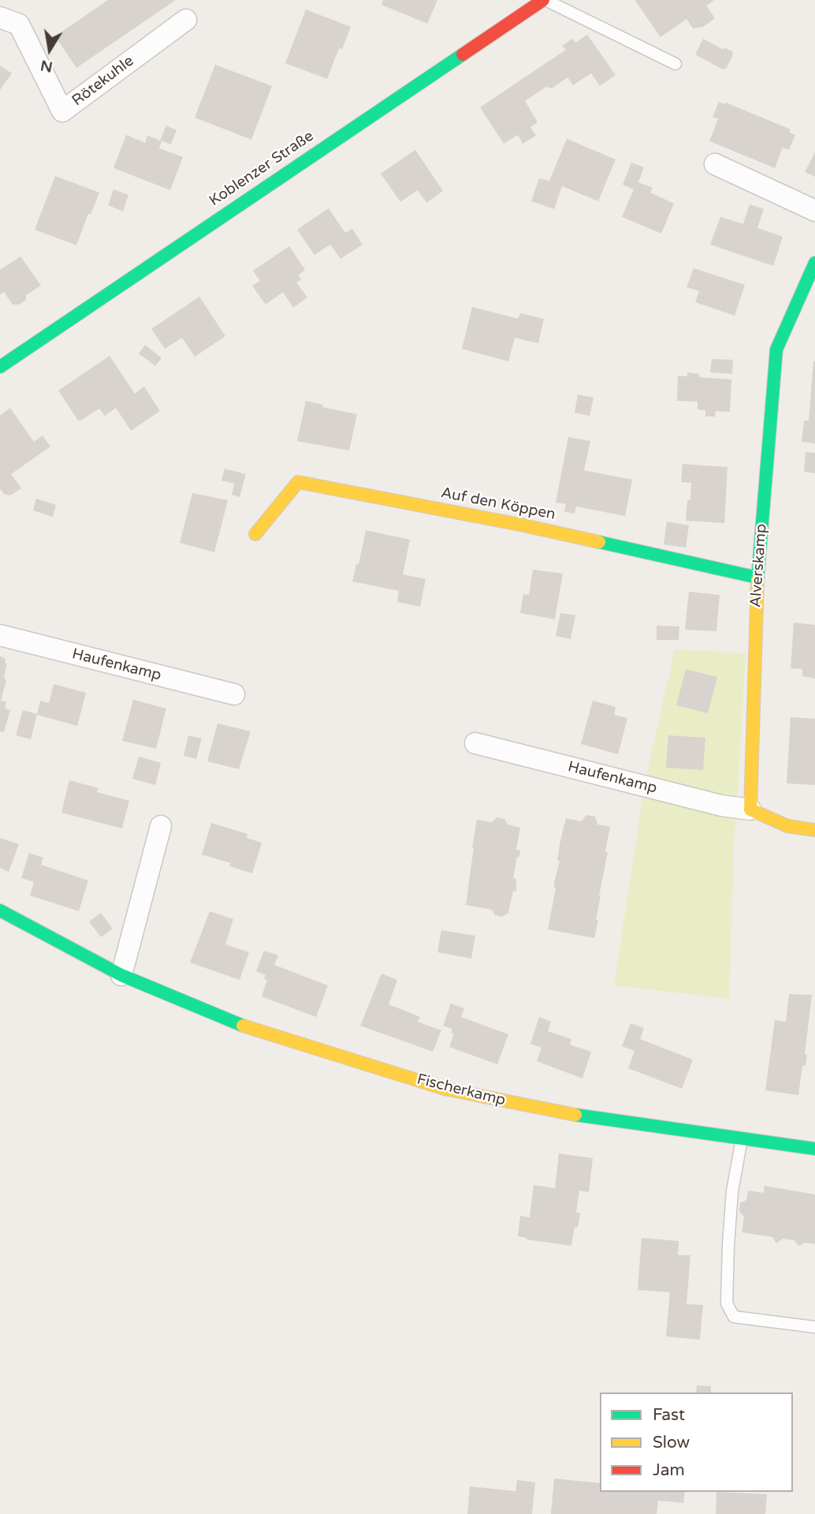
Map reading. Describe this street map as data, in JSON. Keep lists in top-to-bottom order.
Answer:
{
  "streets": {
    "street": [
      "Rötekuhle",
      "Koblenzer Straße",
      "Auf den Köppen",
      "Alverskamp",
      "Haufenkamp",
      "Fischerkamp"
    ]
  },
  "crossings": [
    ["Auf den Köppen", "Alverskamp"],
    ["Alverskamp", "Haufenkamp"]
  ],
  "legend": ["Fast", "Slow", "Jam"],
  "north": "bottom"
}
